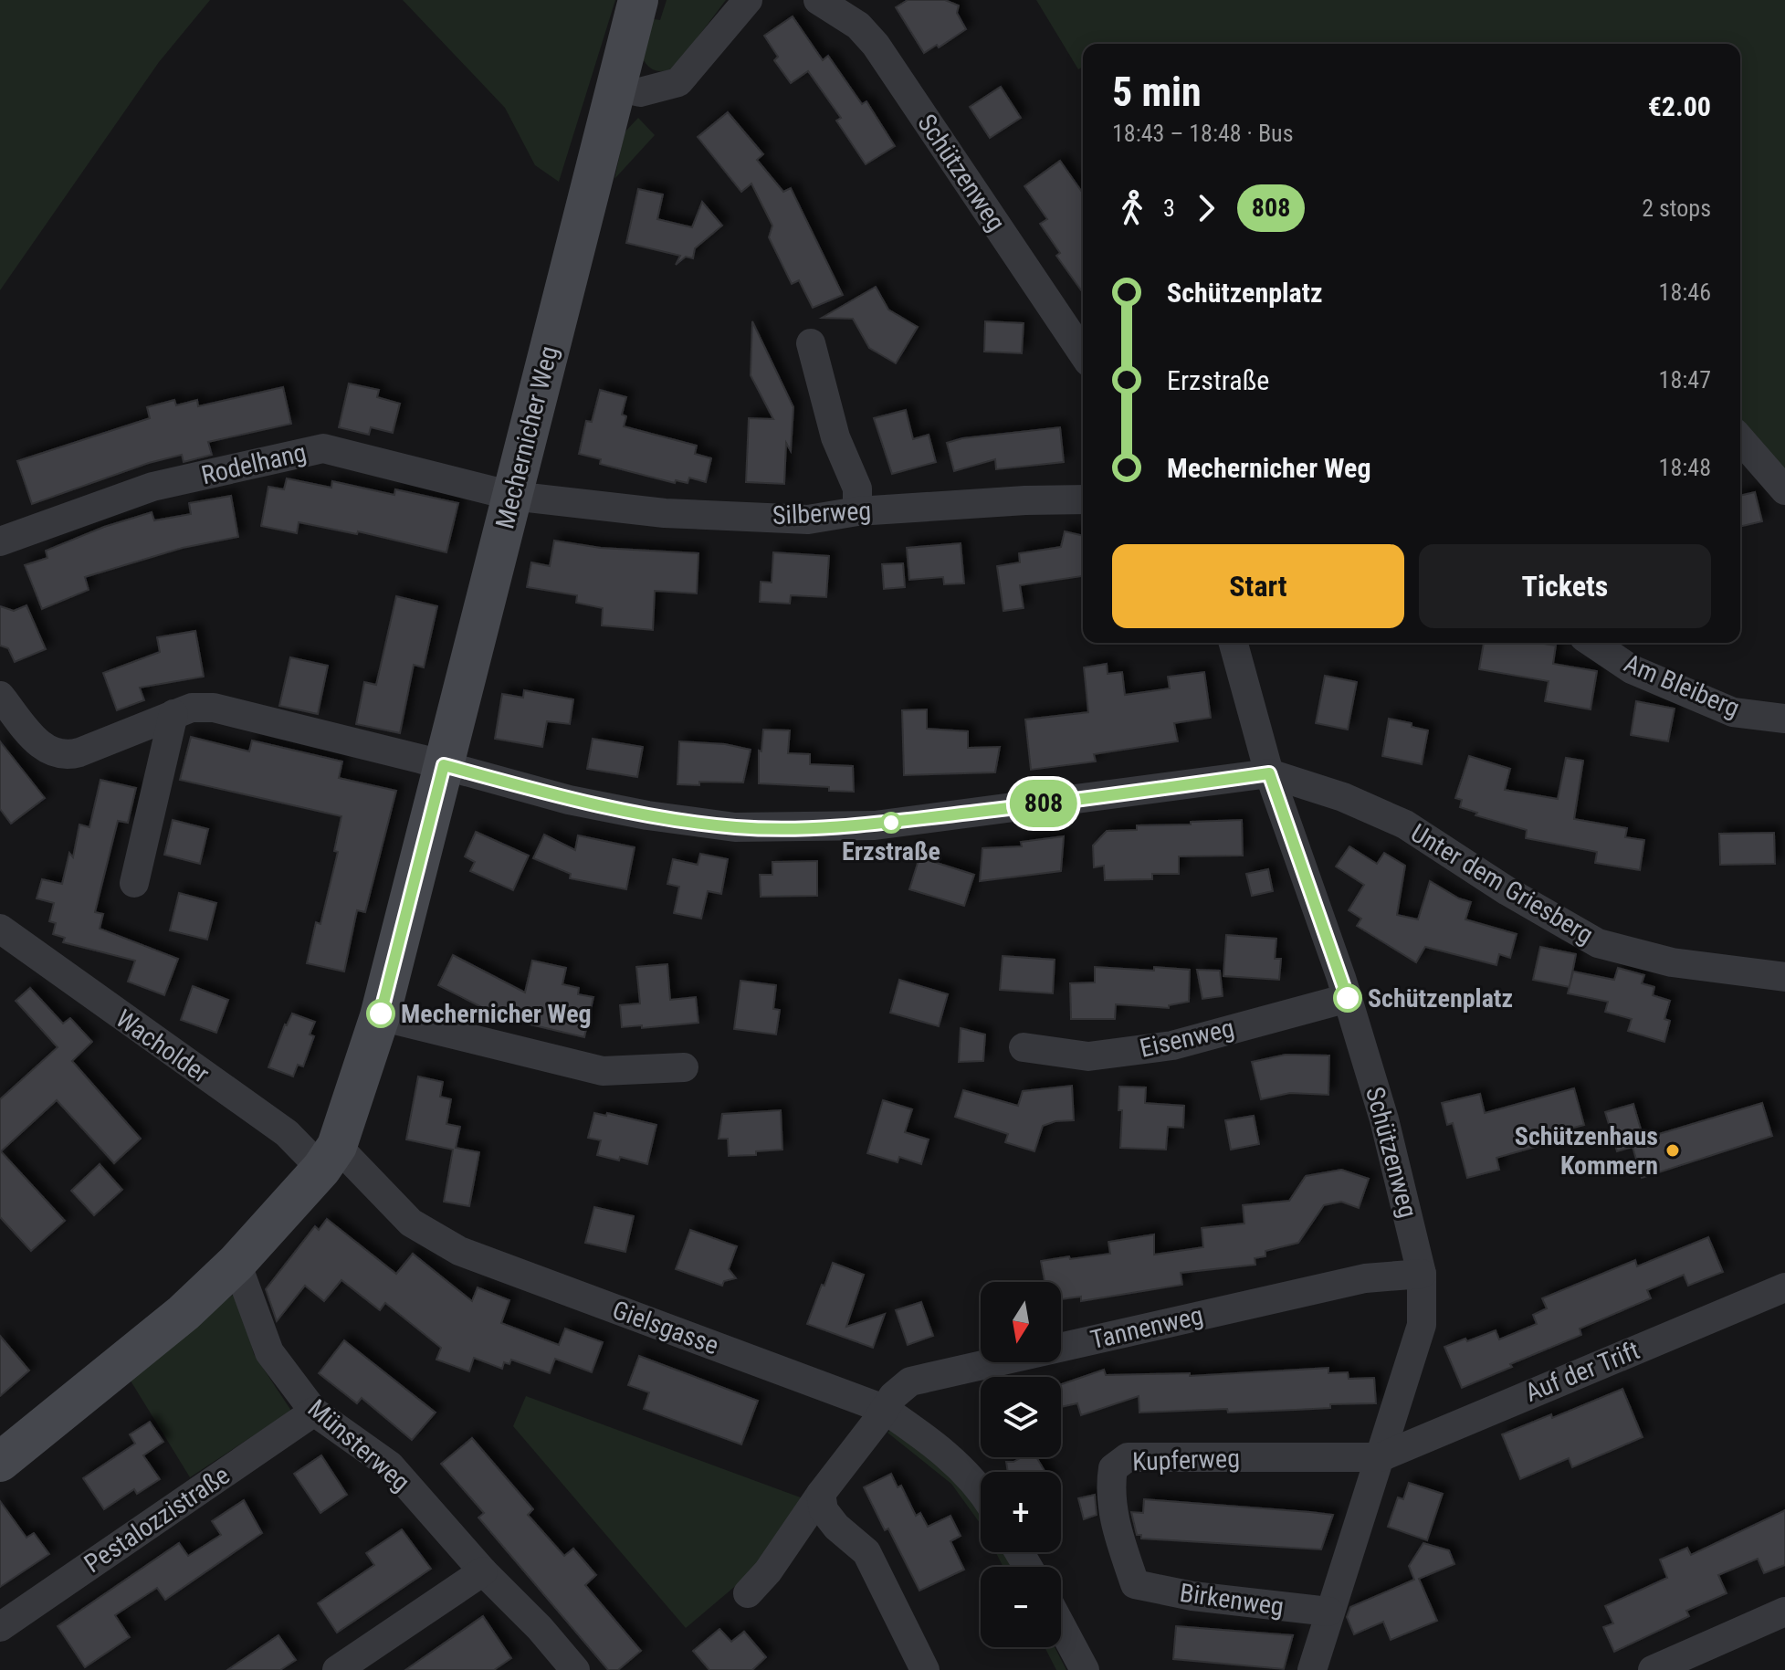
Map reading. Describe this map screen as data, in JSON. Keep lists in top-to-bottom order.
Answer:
{
  "streets": {
    "street": [
      "Schützenweg",
      "Mechernicher Weg",
      "Rodelhang",
      "Silberweg",
      "Am Bleiberg",
      "Unter dem Griesberg",
      "Eisenweg",
      "Wacholder",
      "Gielsgasse",
      "Tannenweg",
      "Auf der Trift",
      "Münsterweg",
      "Kupferweg",
      "Pestalozzistraße",
      "Birkenweg"
    ]
  },
  "crossings": [
    ["Schützenweg", "Unter dem Griesberg"],
    ["Schützenweg", "Eisenweg"],
    ["Schützenweg", "Tannenweg"],
    ["Schützenweg", "Auf der Trift"],
    ["Schützenweg", "Kupferweg"],
    ["Schützenweg", "Birkenweg"],
    ["Mechernicher Weg", "Rodelhang"],
    ["Mechernicher Weg", "Silberweg"],
    ["Mechernicher Weg", "Wacholder"],
    ["Mechernicher Weg", "Gielsgasse"],
    ["Mechernicher Weg", "Münsterweg"],
    ["Rodelhang", "Silberweg"],
    ["Wacholder", "Gielsgasse"],
    ["Gielsgasse", "Tannenweg"],
    ["Auf der Trift", "Kupferweg"],
    ["Münsterweg", "Pestalozzistraße"],
    ["Kupferweg", "Birkenweg"]
  ],
  "places": [
    "Erzstraße",
    "Schützenplatz",
    "Mechernicher Weg",
    "Schützenhaus Kommern"
  ],
  "lines": ["bus line 808"],
  "north": "bottom",
  "page": {
    "on_map": "808",
    "heading": ["5 min", "18:43 – 18:48 · Bus", "€2.00"],
    "legs": ["3", "808", "2 stops"],
    "list": [
      {
        "name": "Schützenplatz",
        "value": "18:46"
      },
      {
        "name": "Erzstraße",
        "value": "18:47"
      },
      {
        "name": "Mechernicher Weg",
        "value": "18:48"
      }
    ],
    "buttons": ["Start", "Tickets"],
    "map_buttons": ["+", "−"]
  }
}
